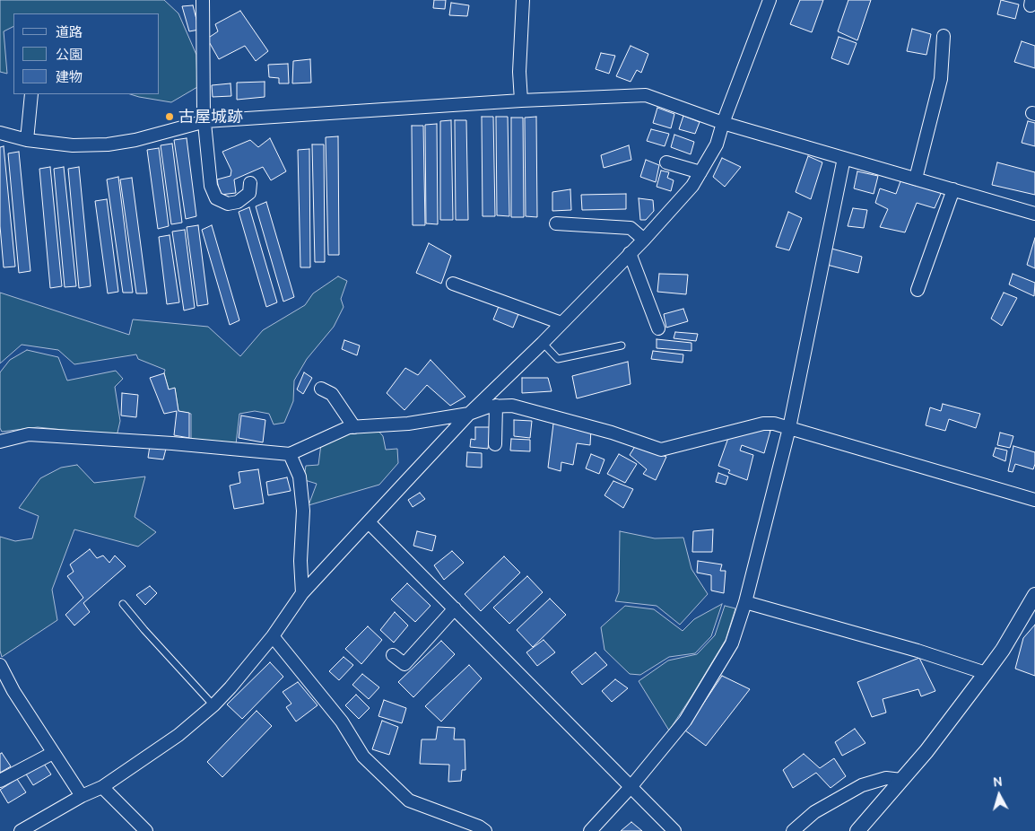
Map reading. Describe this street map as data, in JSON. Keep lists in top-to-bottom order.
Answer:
{
  "places": ["古屋城跡"],
  "legend": ["道路", "公園", "建物"],
  "north": "top"
}
